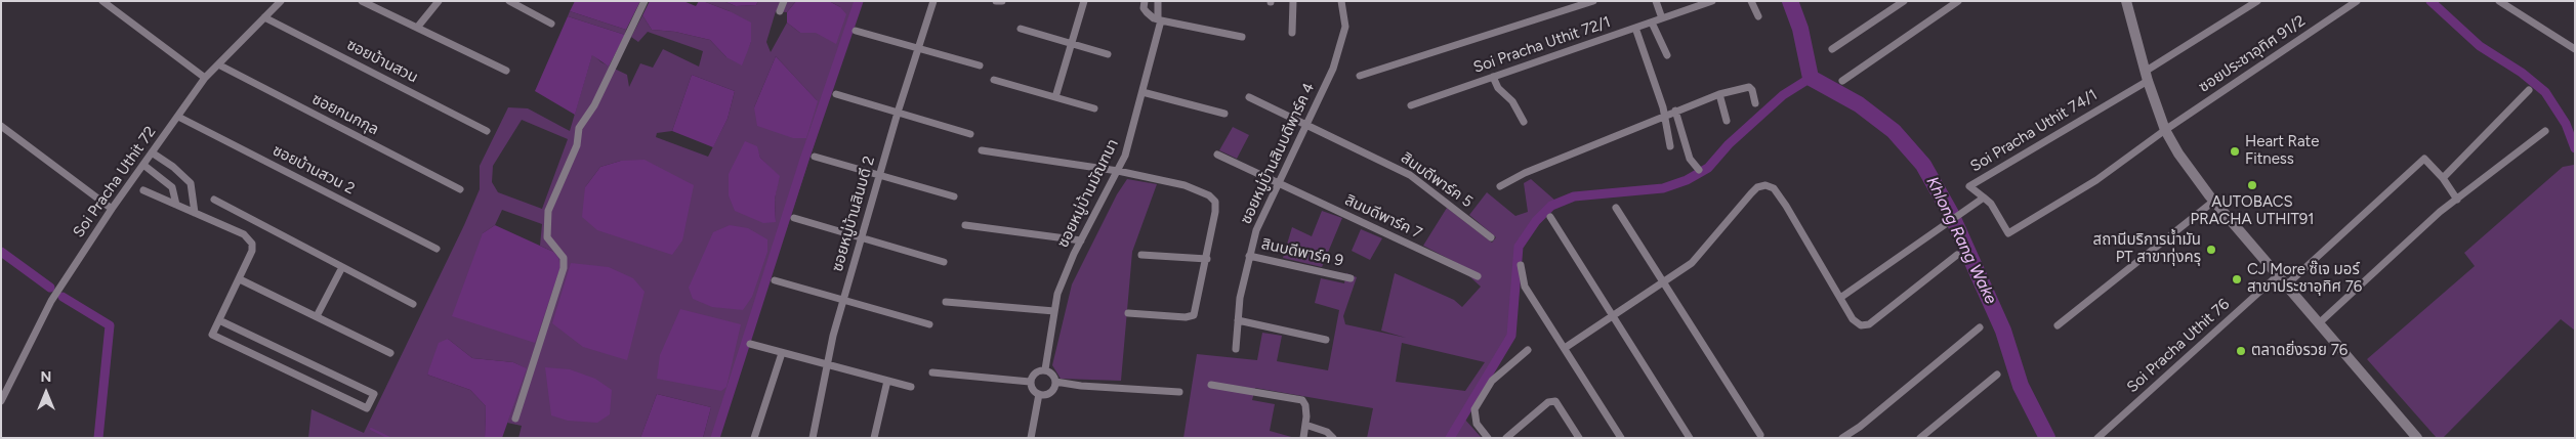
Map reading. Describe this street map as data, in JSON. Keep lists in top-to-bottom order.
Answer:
{
  "streets": {
    "street": [
      "Soi Pracha Uthit 72/1",
      "ซอยประชาอุทิศ 91/2",
      "ซอยบ้านสวน",
      "ซอยกนกกุล",
      "Soi Pracha Uthit 74/1",
      "ซอยหมู่บ้านสินบดีพาร์ค 4",
      "ซอยบ้านสวน 2",
      "สินบดีพาร์ค 5",
      "Soi Pracha Uthit 72",
      "ซอยหมู่บ้านมัณฑนา",
      "ซอยหมู่บ้านสินบดี 2",
      "สินบดีพาร์ค 7",
      "สินบดีพาร์ค 9",
      "Soi Pracha Uthit 76"
    ]
  },
  "crossings": [
    ["ซอยประชาอุทิศ 91/2", "Soi Pracha Uthit 74/1"],
    ["ซอยบ้านสวน", "Soi Pracha Uthit 72"],
    ["ซอยกนกกุล", "Soi Pracha Uthit 72"],
    ["ซอยหมู่บ้านสินบดีพาร์ค 4", "สินบดีพาร์ค 5"],
    ["ซอยหมู่บ้านสินบดีพาร์ค 4", "สินบดีพาร์ค 7"],
    ["ซอยหมู่บ้านสินบดีพาร์ค 4", "สินบดีพาร์ค 9"],
    ["ซอยบ้านสวน 2", "Soi Pracha Uthit 72"]
  ],
  "water": ["Khlong Rang Wake"],
  "places": [
    "Heart Rate Fitness",
    "AUTOBACS PRACHA UTHIT91",
    "สถานีบริการน้ำมัน PT สาขาทุ่งครุ",
    "CJ More ซ๊เจ มอร์ สาขาประชาอุทิศ 76",
    "ตลาดยิ่งรวย 76"
  ],
  "north": "top"
}
